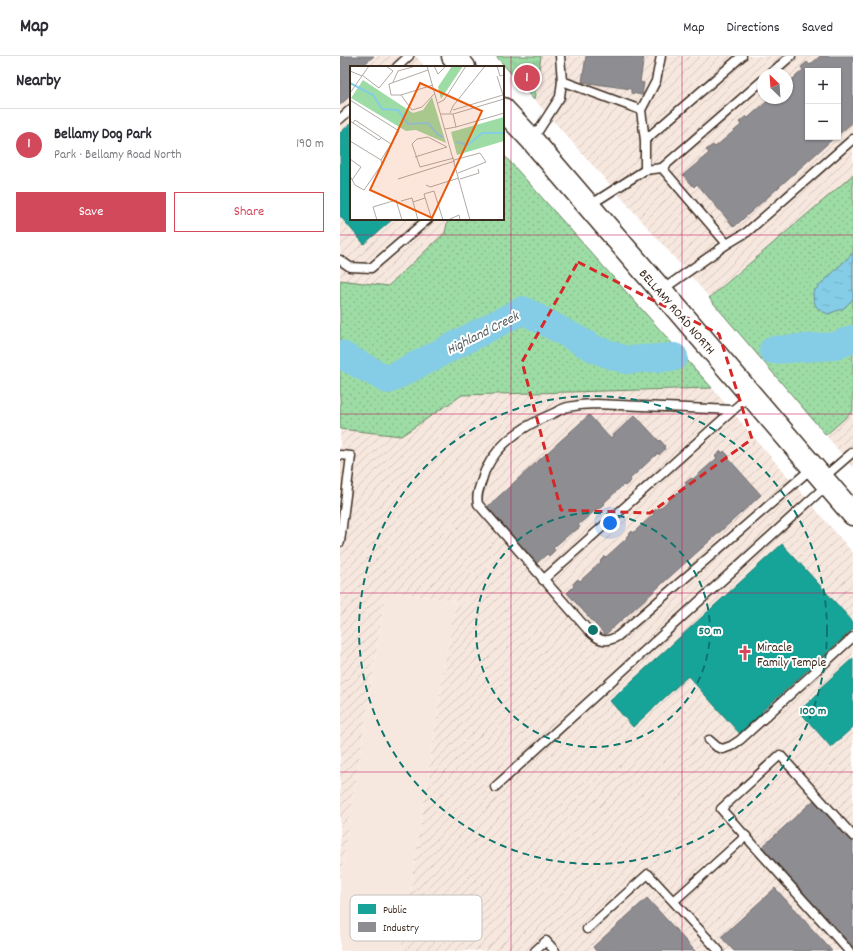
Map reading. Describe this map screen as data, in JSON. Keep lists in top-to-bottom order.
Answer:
{
  "streets": {
    "street": ["BELLAMY ROAD NORTH"]
  },
  "water": ["Highland Creek"],
  "places": {
    "church": ["Miracle Family Temple"]
  },
  "legend": ["Public", "Industry"],
  "north": "top left",
  "page": {
    "header": "Map",
    "nav": ["Map", "Directions", "Saved"],
    "heading": "Nearby",
    "pins": "1",
    "map_buttons": ["+", "−"],
    "list": [
      {
        "mark": "1",
        "name": "Bellamy Dog Park",
        "note": "Park · Bellamy Road North",
        "value": "190 m"
      }
    ],
    "buttons": ["Save", "Share"]
  },
  "rings": ["50 m", "100 m"]
}
